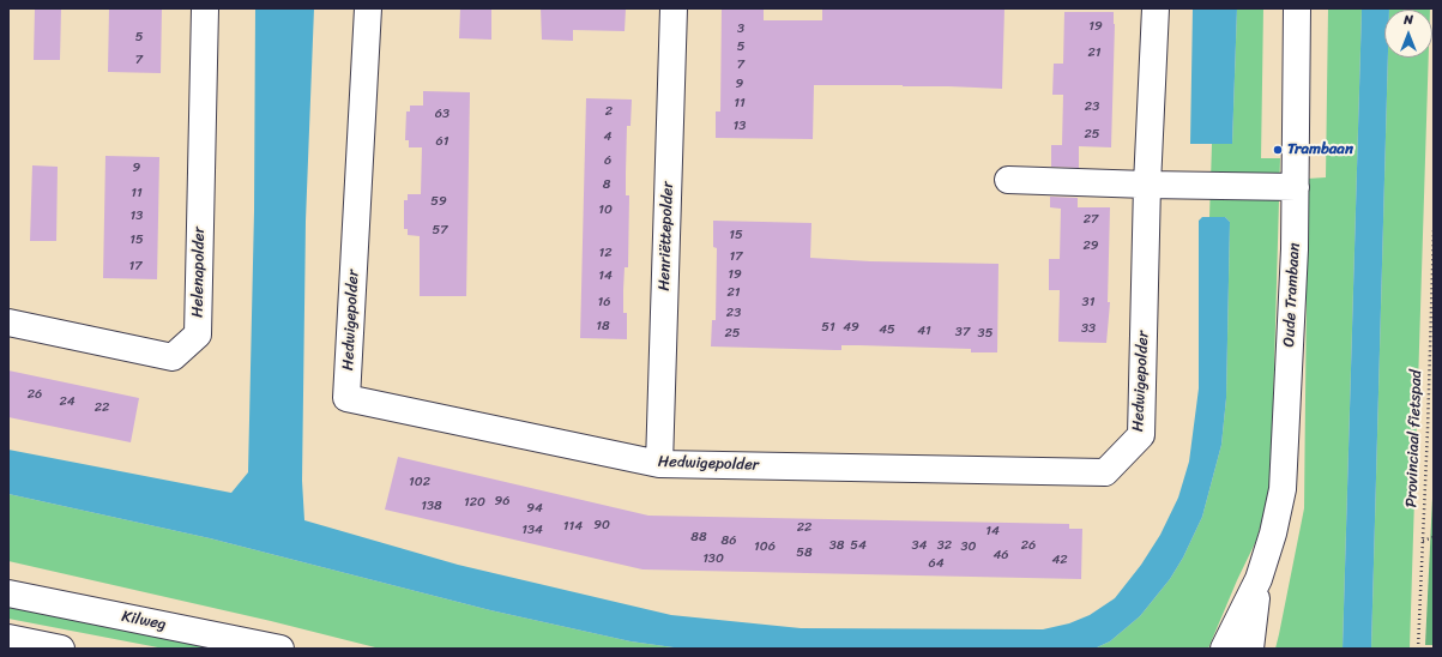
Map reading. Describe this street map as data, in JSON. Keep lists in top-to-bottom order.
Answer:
{
  "streets": {
    "street": [
      "Henriëttepolder",
      "Helenapolder",
      "Oude Trambaan",
      "Hedwigepolder",
      "Kilweg"
    ],
    "path": ["Provinciaal fietspad"]
  },
  "crossings": [
    ["Henriëttepolder", "Hedwigepolder"]
  ],
  "places": ["Trambaan"],
  "house_numbers": [
    "19",
    "3",
    "5",
    "5",
    "21",
    "7",
    "7",
    "9",
    "11",
    "23",
    "2",
    "63",
    "13",
    "25",
    "4",
    "61",
    "6",
    "9",
    "8",
    "11",
    "59",
    "10",
    "13",
    "27",
    "57",
    "15",
    "15",
    "29",
    "12",
    "17",
    "17",
    "19",
    "14",
    "21",
    "16",
    "31",
    "23",
    "18",
    "51",
    "49",
    "33",
    "45",
    "41",
    "37",
    "25",
    "35",
    "26",
    "24",
    "22",
    "102",
    "96",
    "120",
    "138",
    "94",
    "90",
    "114",
    "22",
    "134",
    "14",
    "88",
    "86",
    "38",
    "54",
    "34",
    "32",
    "26",
    "106",
    "30",
    "58",
    "46",
    "130",
    "42",
    "64"
  ],
  "north": "top"
}
